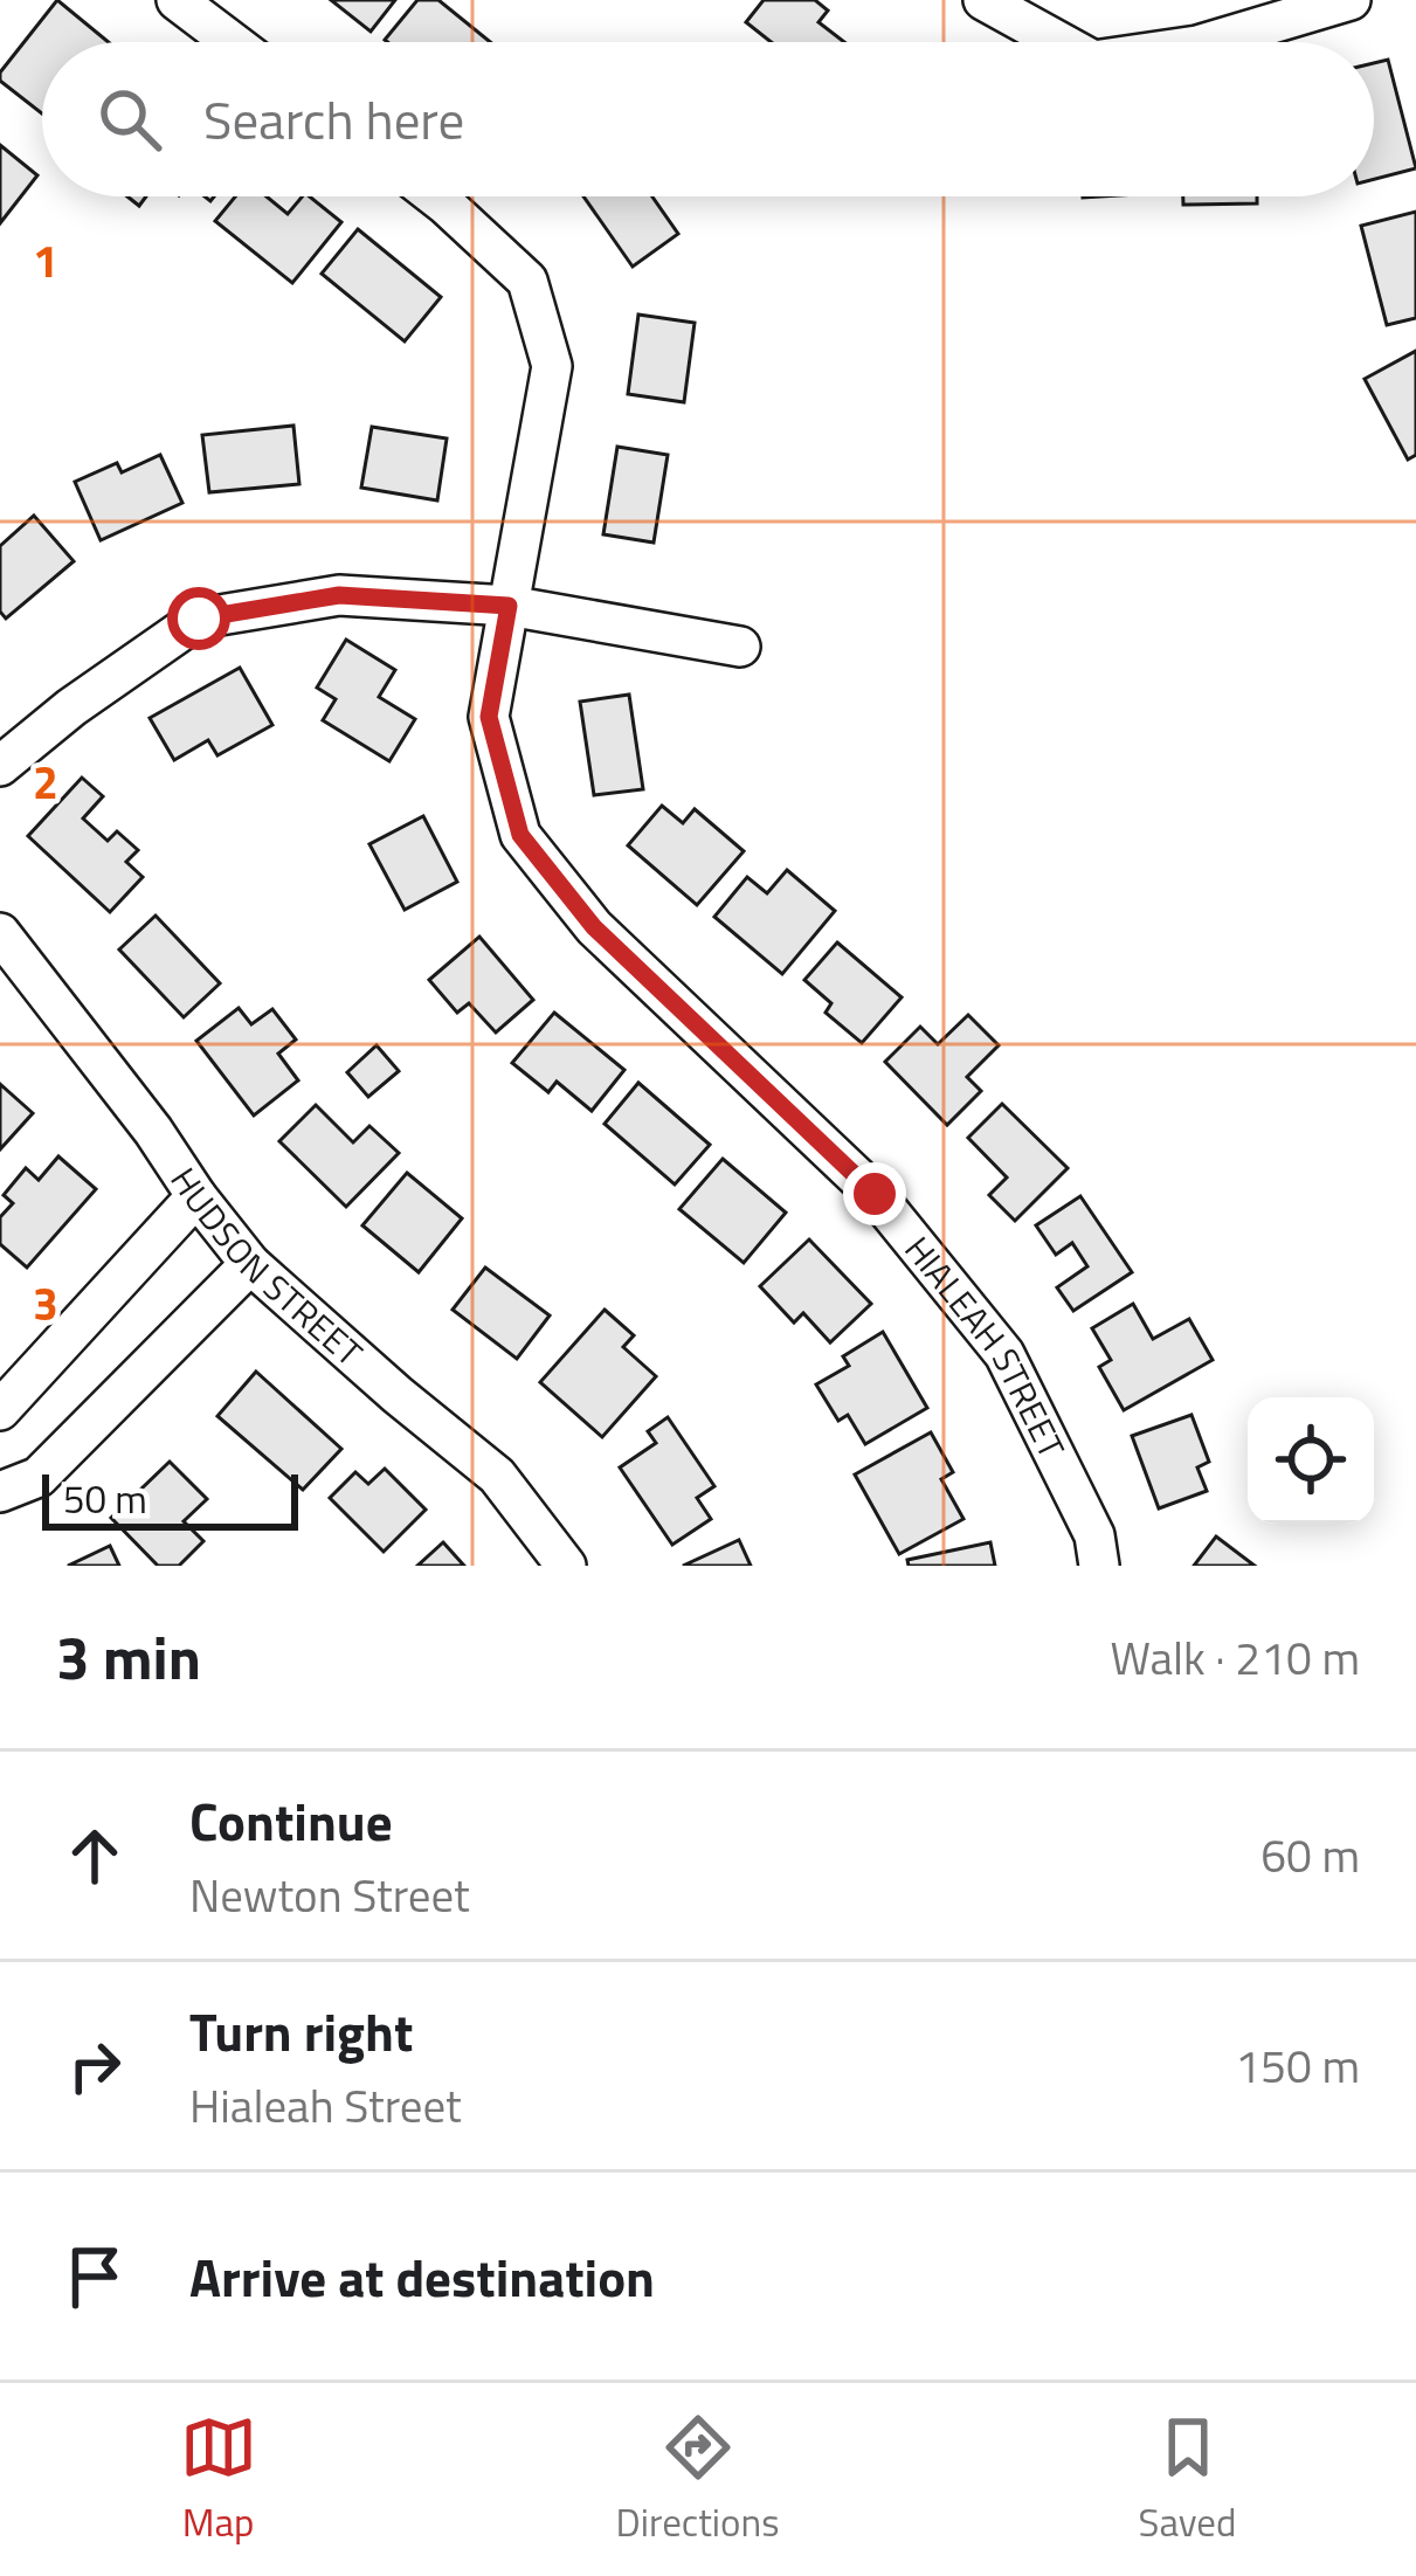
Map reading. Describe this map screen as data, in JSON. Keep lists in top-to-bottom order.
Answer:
{
  "streets": {
    "street": ["HUDSON STREET", "HIALEAH STREET"]
  },
  "scale_bar": "50 m",
  "page": {
    "search": "Search here",
    "scale": "50 m",
    "heading": ["3 min", "Walk · 210 m"],
    "list": [
      ["Continue", "Newton Street", "60 m"],
      ["Turn right", "Hialeah Street", "150 m"],
      "Arrive at destination"
    ],
    "nav": ["Map", "Directions", "Saved"]
  },
  "grid": {
    "rows": ["1", "2", "3"]
  }
}
